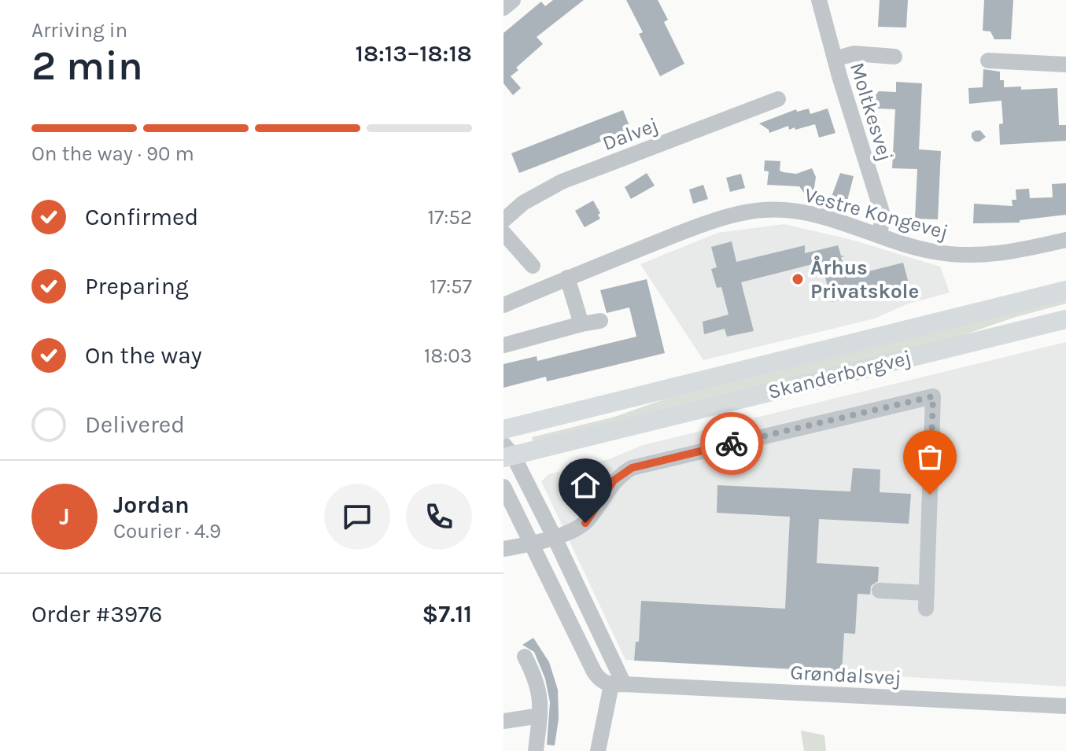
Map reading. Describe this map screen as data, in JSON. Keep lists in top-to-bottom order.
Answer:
{
  "streets": {
    "main road": ["Skanderborgvej"],
    "street": [
      "Moltkesvej",
      "Dalvej",
      "Vestre Kongevej",
      "Grøndalsvej"
    ]
  },
  "crossings": [
    ["Moltkesvej", "Vestre Kongevej"]
  ],
  "places": ["Århus Privatskole"],
  "page": {
    "heading": ["2 min", "Arriving in", "18:13–18:18"],
    "panel": [
      "Jordan",
      "Courier · 4.9",
      "Order #3976",
      "$7.11"
    ],
    "bar": "On the way · 90 m",
    "list": [
      ["Confirmed", "17:52"],
      ["Preparing", "17:57"],
      ["On the way", "18:03"],
      "Delivered"
    ],
    "round": "J"
  }
}
